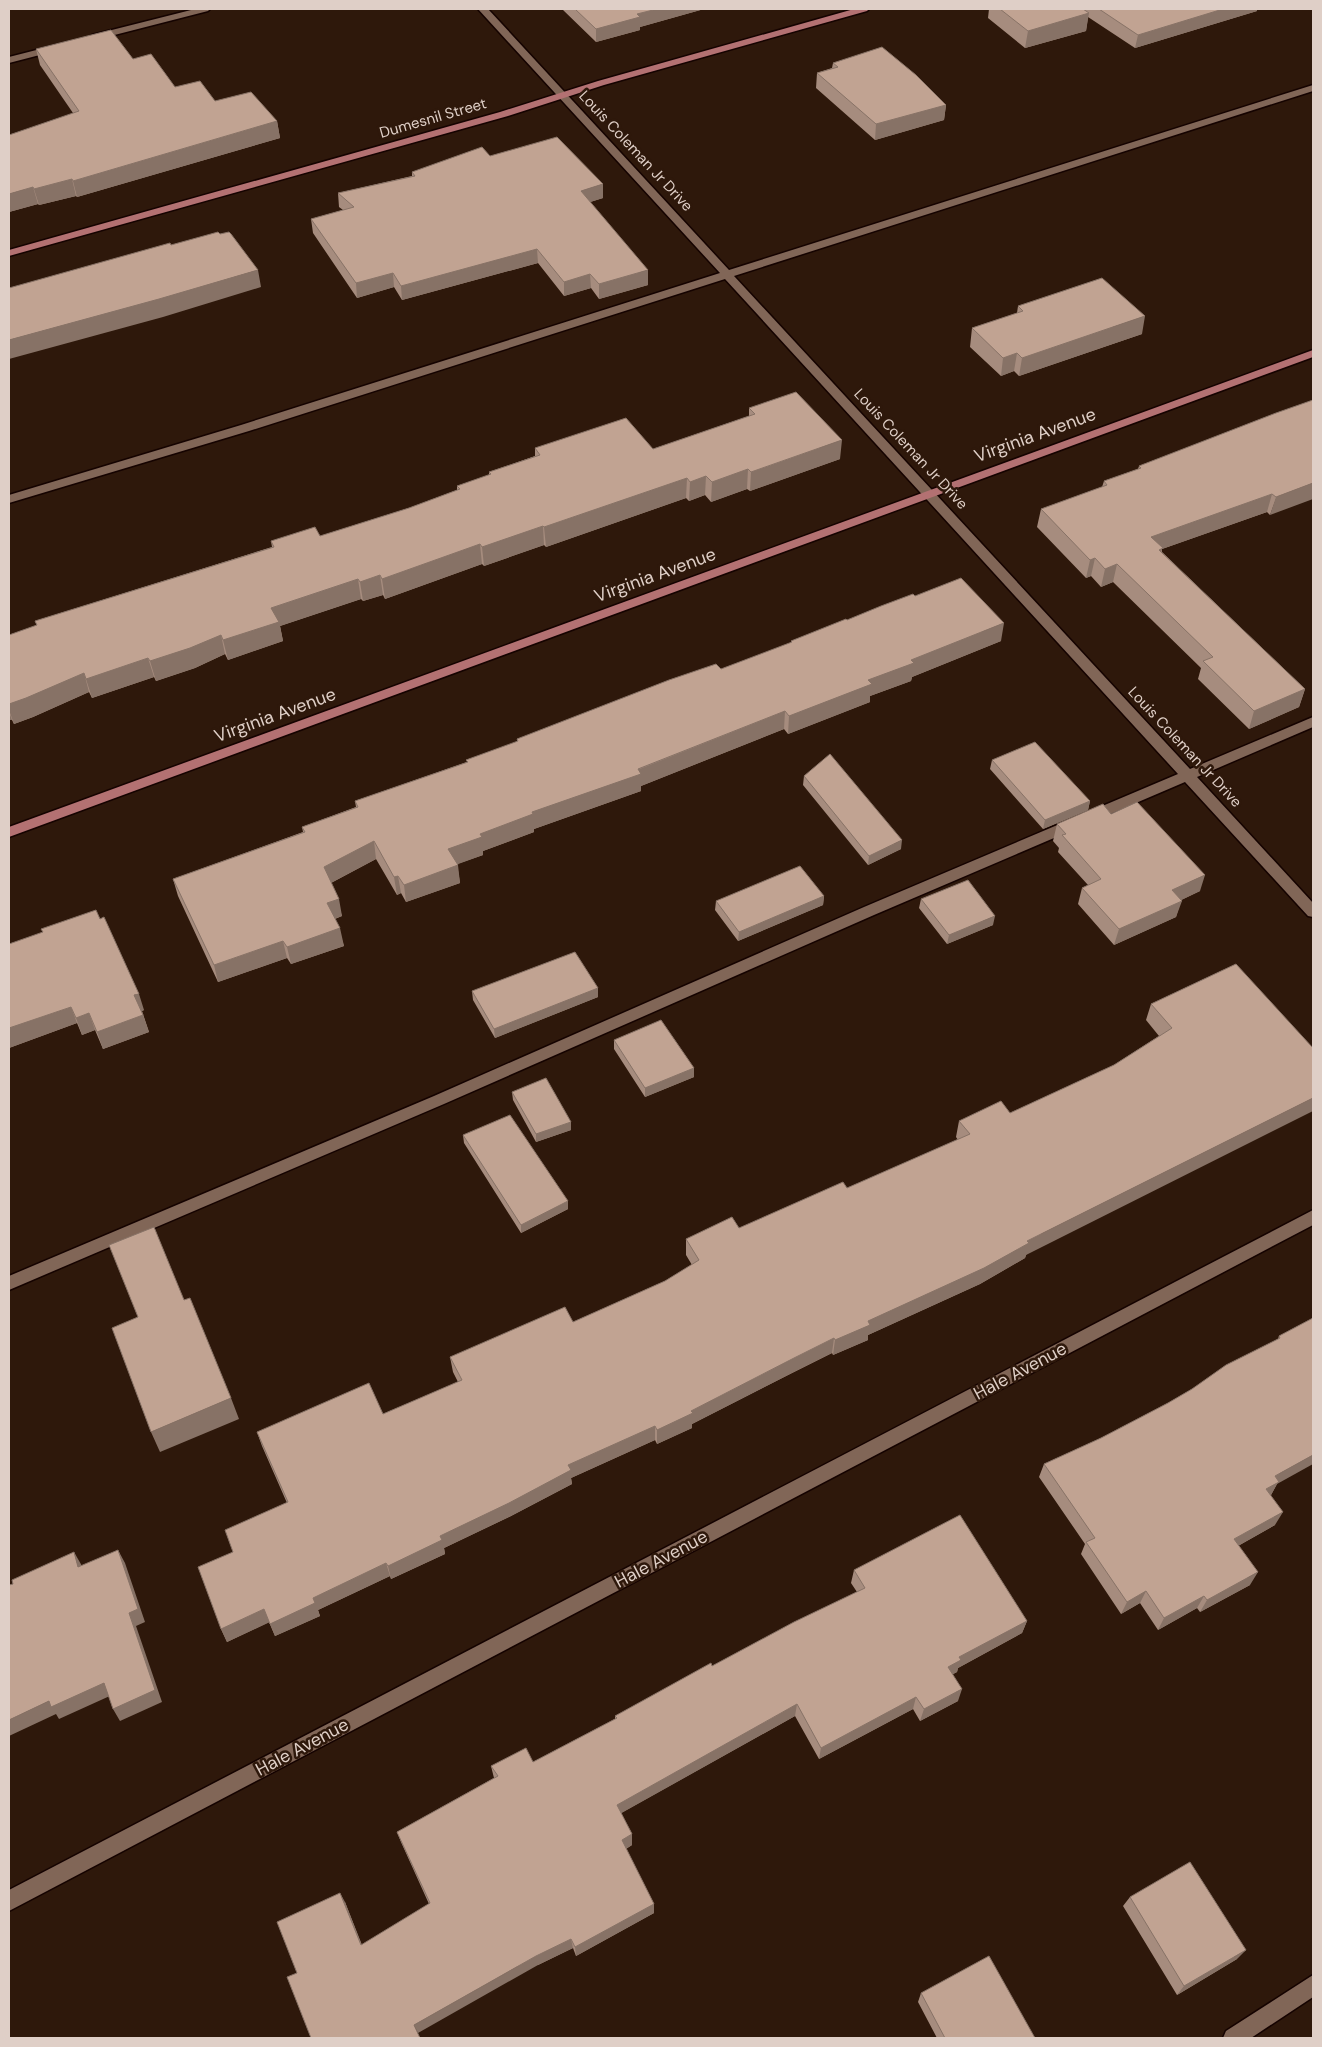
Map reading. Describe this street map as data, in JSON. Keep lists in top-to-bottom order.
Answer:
{
  "streets": {
    "main road": ["Dumesnil Street", "Virginia Avenue"],
    "street": ["Louis Coleman Jr Drive", "Hale Avenue"]
  },
  "crossings": [
    ["Dumesnil Street", "Louis Coleman Jr Drive"],
    ["Louis Coleman Jr Drive", "Virginia Avenue"]
  ]
}
